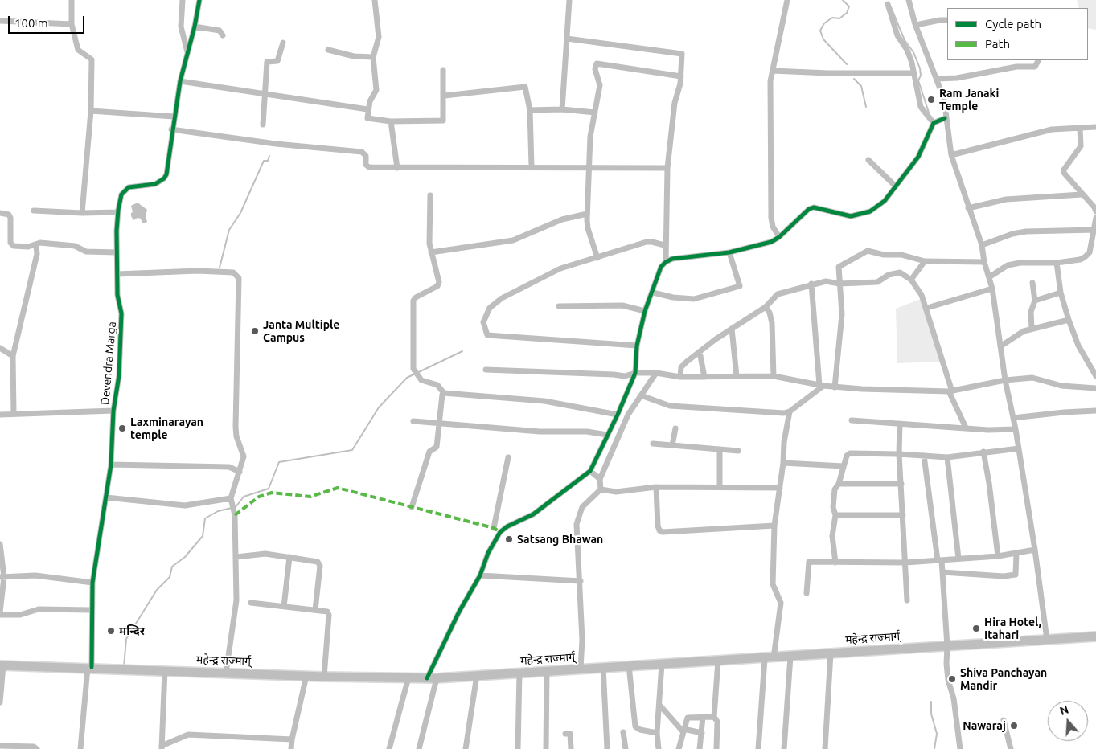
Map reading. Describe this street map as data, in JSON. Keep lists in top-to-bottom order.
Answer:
{
  "streets": {
    "highway": ["महेन्द्र राज्मार्ग्"],
    "street": ["Devendra Marga"]
  },
  "crossings": [
    ["Devendra Marga", "महेन्द्र राज्मार्ग्"]
  ],
  "places": [
    "Ram Janaki Temple",
    "Janta Multiple Campus",
    "Laxminarayan temple",
    "Satsang Bhawan",
    "Hira Hotel, Itahari",
    "मन्दिर",
    "Shiva Panchayan Mandir",
    "Nawaraj"
  ],
  "legend": ["Cycle path", "Path"],
  "scale_bar": "100 m",
  "north": "top"
}
